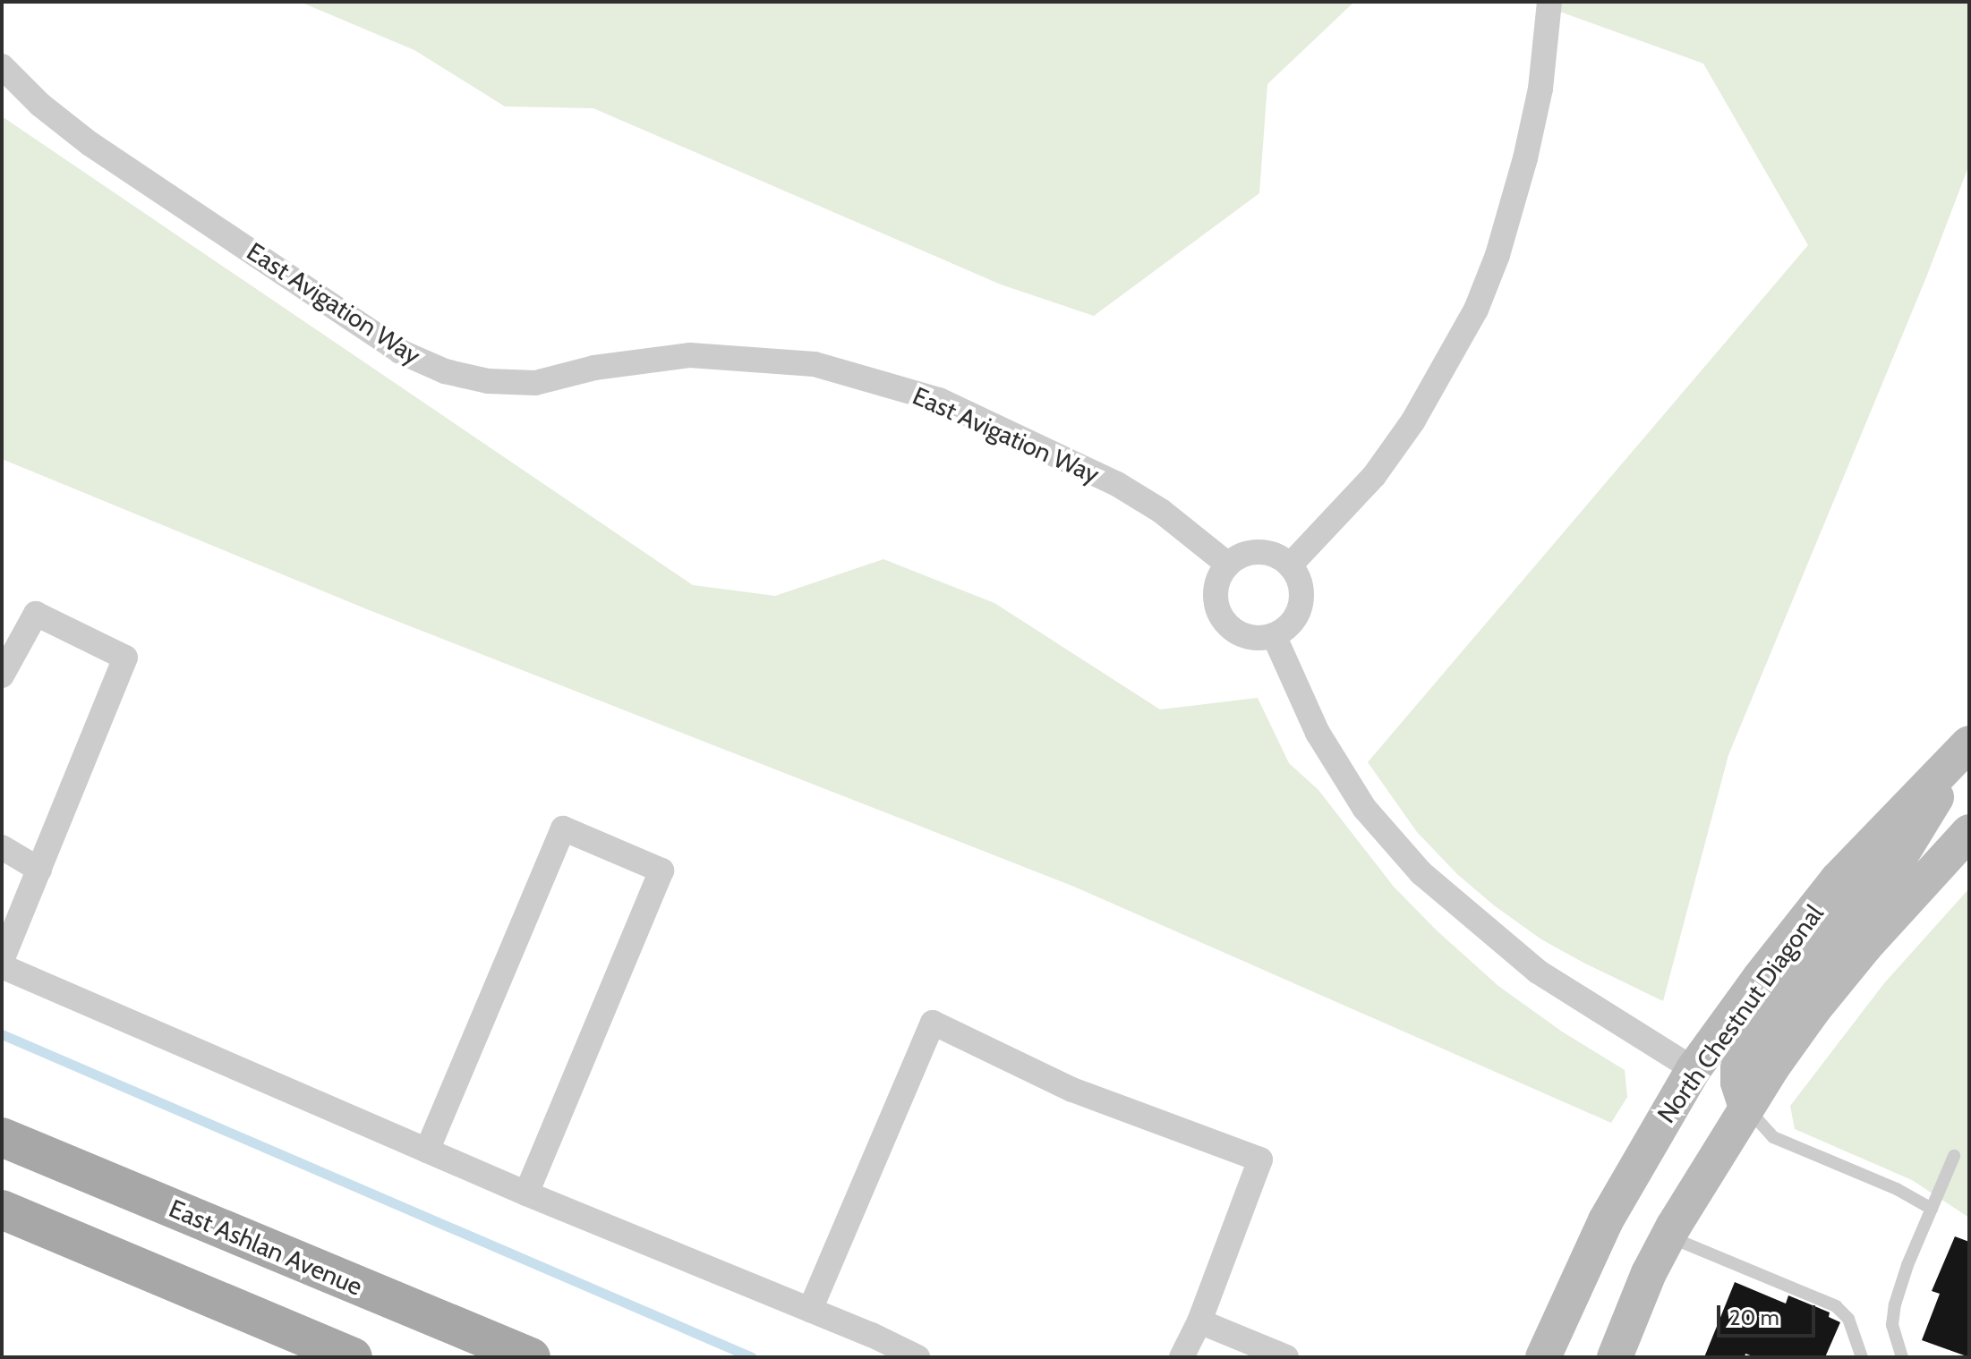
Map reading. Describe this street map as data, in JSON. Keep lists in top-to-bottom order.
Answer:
{
  "streets": {
    "main road": ["North Chestnut Diagonal", "East Ashlan Avenue"],
    "street": ["East Avigation Way"]
  },
  "scale_bar": "20 m"
}
